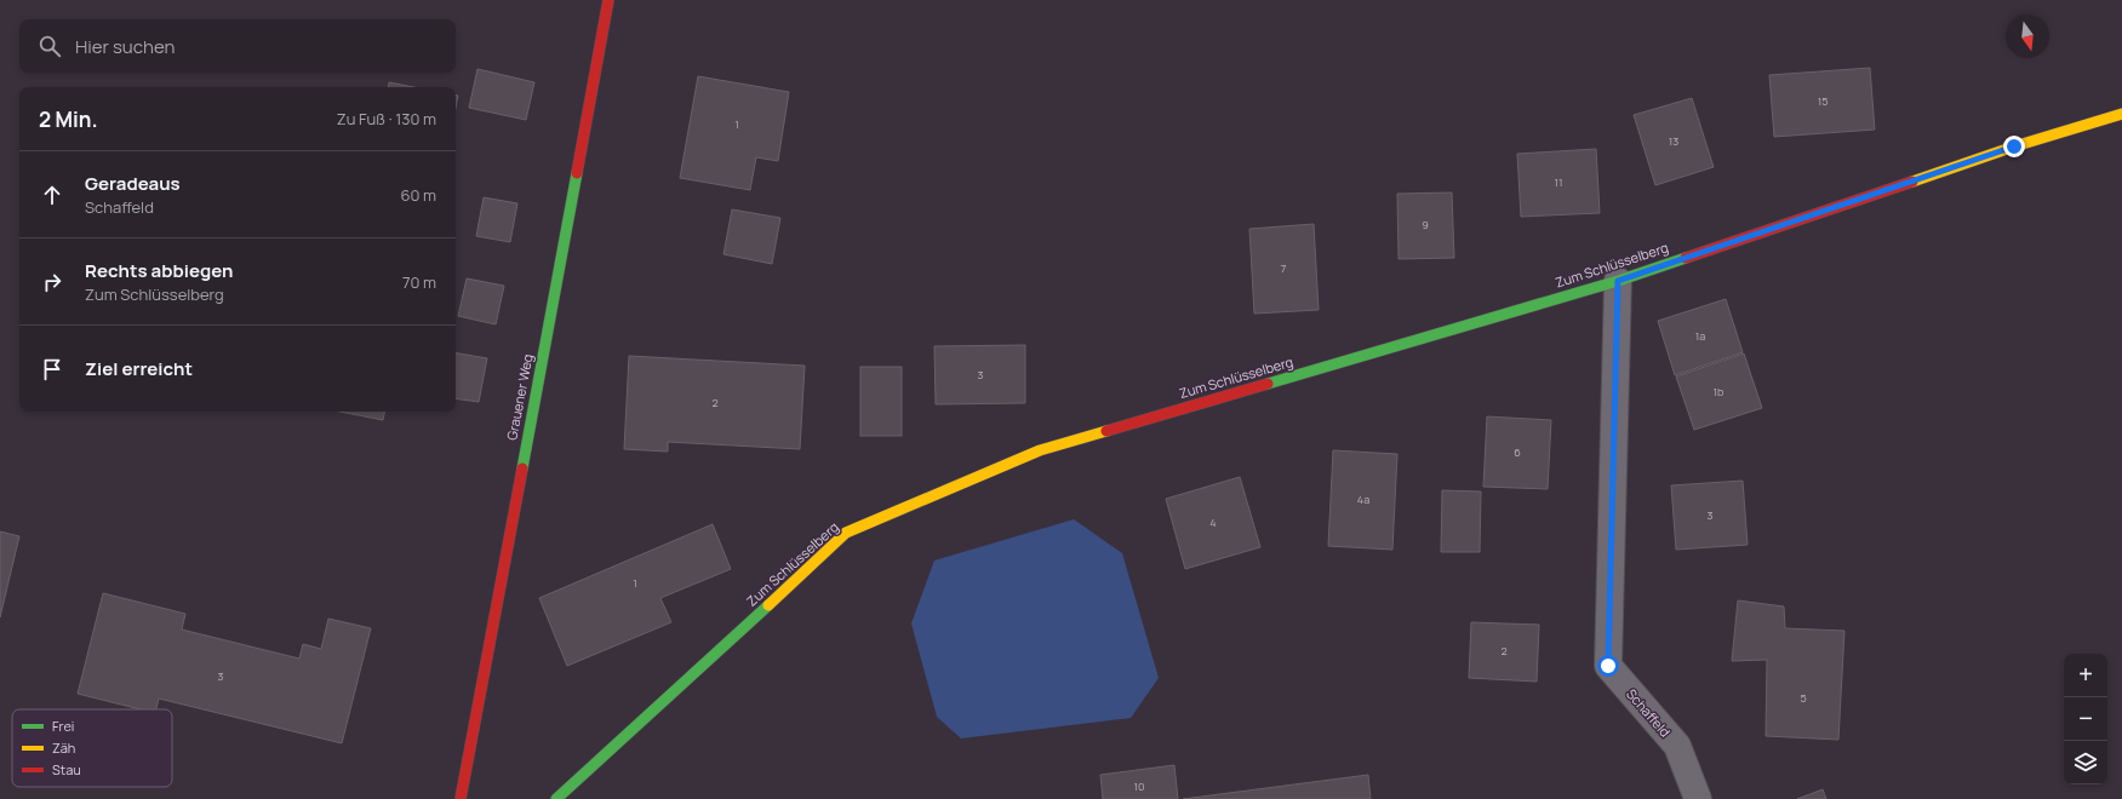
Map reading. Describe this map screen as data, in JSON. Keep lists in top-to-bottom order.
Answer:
{
  "streets": {
    "street": ["Zum Schlüsselberg", "Grauener Weg", "Schaffeld"]
  },
  "crossings": [
    ["Zum Schlüsselberg", "Schaffeld"]
  ],
  "house_numbers": [
    "15",
    "1",
    "13",
    "11",
    "9",
    "7",
    "1a",
    "3",
    "1b",
    "2",
    "6",
    "4a",
    "3",
    "4",
    "1",
    "2",
    "3",
    "5",
    "10"
  ],
  "legend": ["Frei", "Zäh", "Stau"],
  "north": "bottom",
  "page": {
    "search": "Hier suchen",
    "heading": ["2 Min.", "Zu Fuß · 130 m"],
    "list": [
      ["Geradeaus", "Schaffeld", "60 m"],
      ["Rechts abbiegen", "Zum Schlüsselberg", "70 m"],
      "Ziel erreicht"
    ],
    "map_buttons": ["+", "−"]
  }
}
